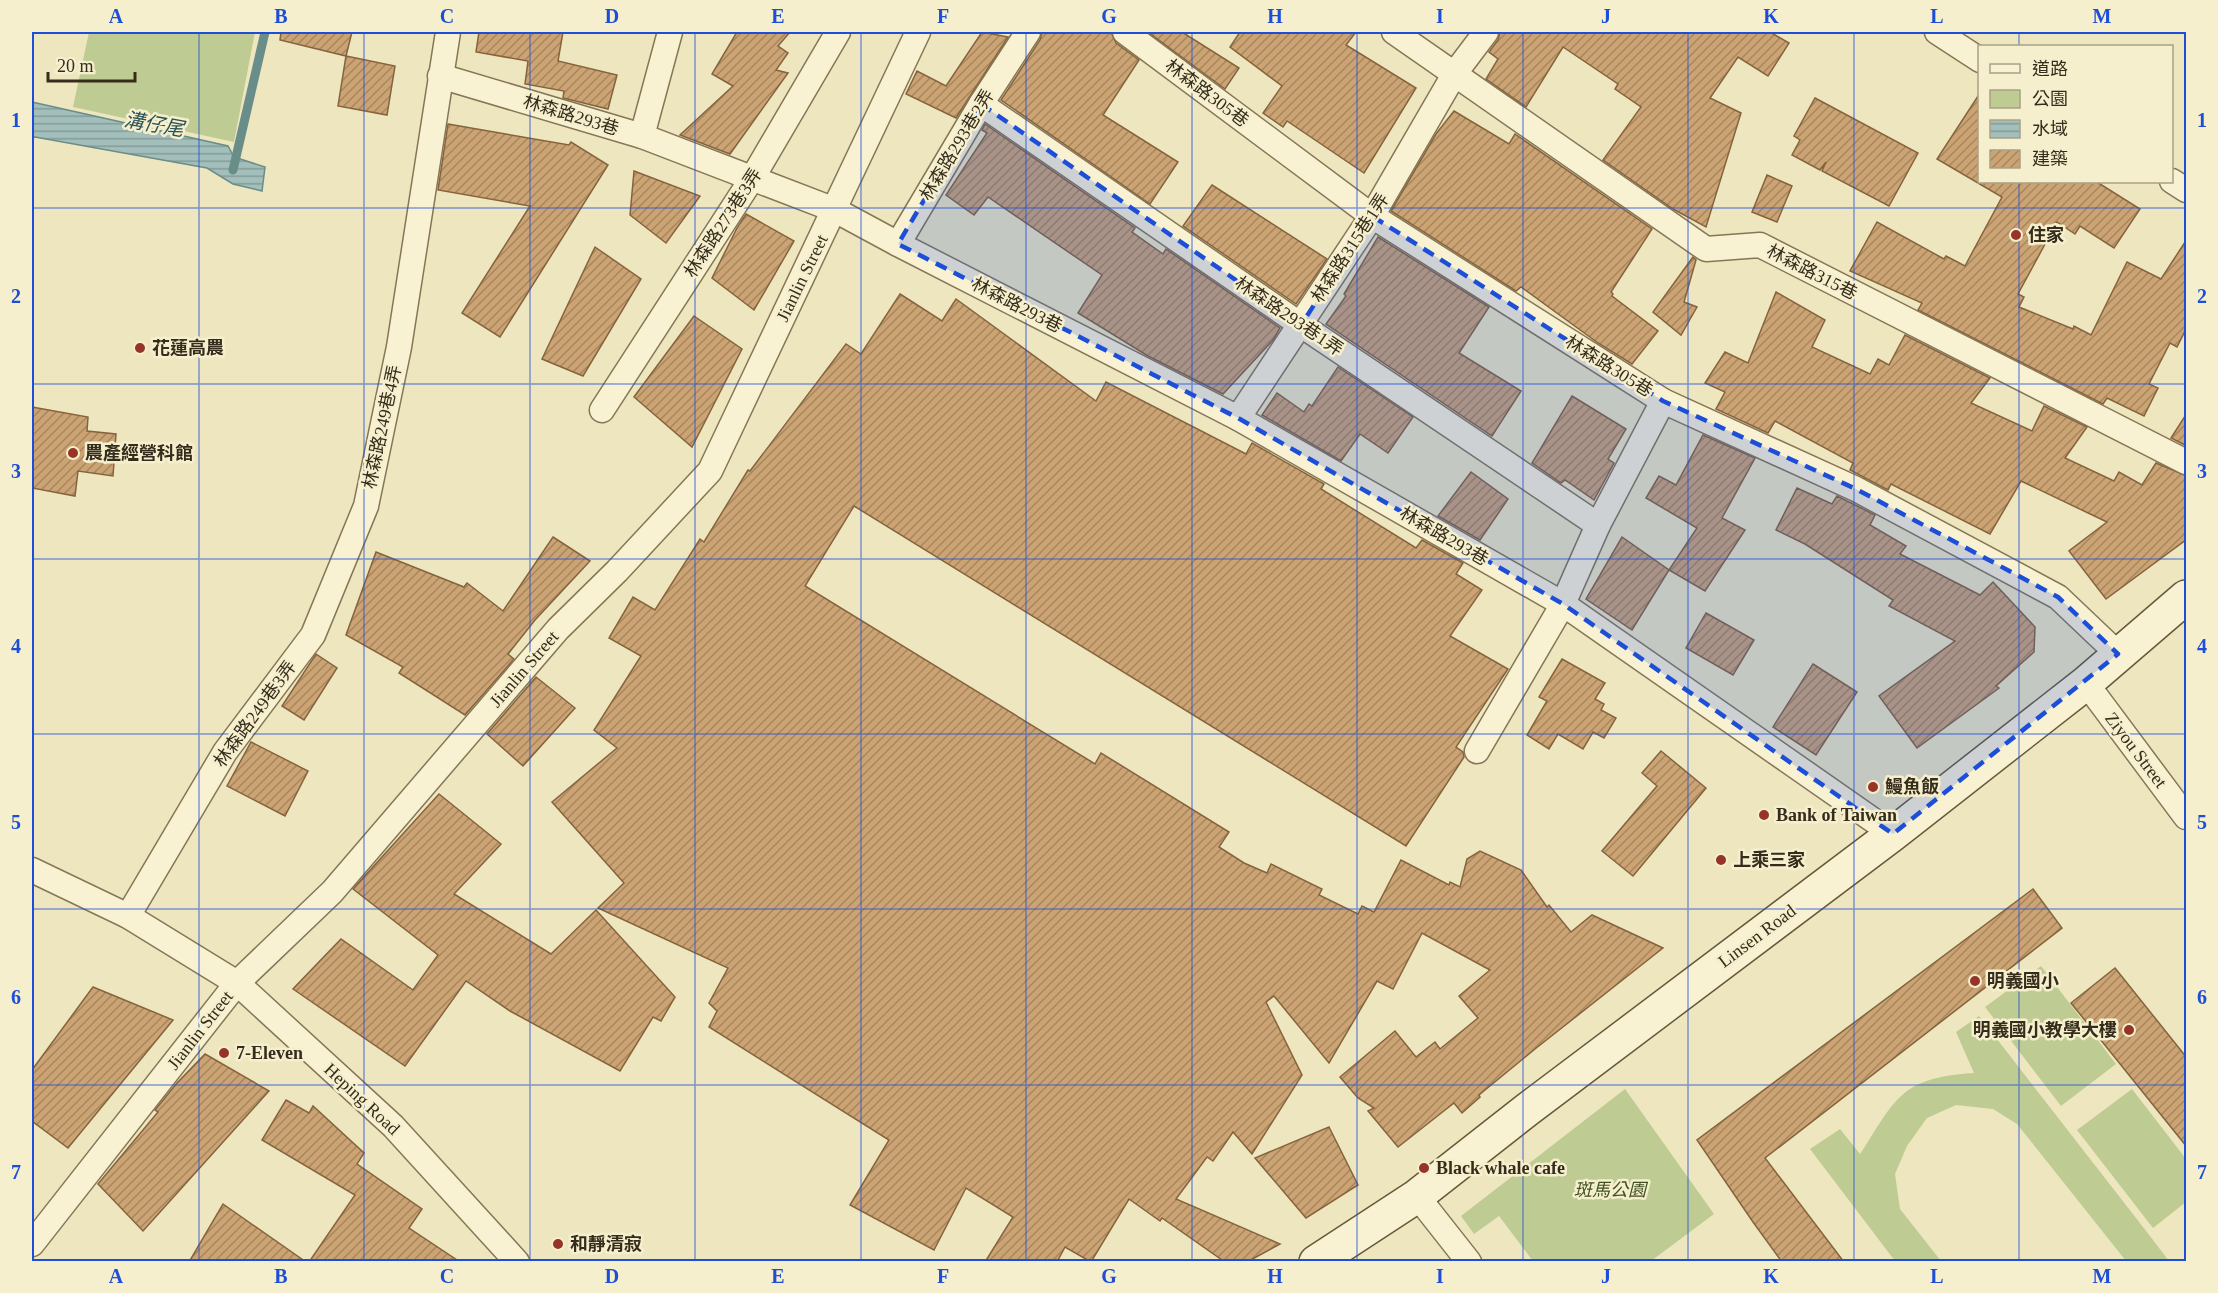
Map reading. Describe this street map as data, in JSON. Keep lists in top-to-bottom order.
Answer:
{
  "streets": {
    "street": [
      "林森路305巷",
      "林森路293巷",
      "林森路293巷2弄",
      "林森路273巷3弄",
      "林森路315巷1弄",
      "林森路315巷",
      "Jianlin Street",
      "林森路293巷1弄",
      "林森路249巷4弄",
      "林森路249巷3弄",
      "Ziyou Street",
      "Linsen Road",
      "Heping Road"
    ]
  },
  "crossings": [
    ["林森路305巷", "林森路315巷1弄"],
    ["林森路305巷", "Linsen Road"],
    ["林森路293巷", "林森路293巷2弄"],
    ["林森路293巷", "林森路273巷3弄"],
    ["林森路293巷", "林森路315巷1弄"],
    ["林森路293巷", "Jianlin Street"],
    ["林森路293巷", "林森路249巷4弄"],
    ["林森路293巷", "Linsen Road"],
    ["林森路293巷2弄", "林森路293巷1弄"],
    ["林森路315巷1弄", "林森路315巷"],
    ["林森路315巷1弄", "林森路293巷1弄"],
    ["Jianlin Street", "Heping Road"],
    ["林森路249巷4弄", "林森路249巷3弄"],
    ["林森路249巷3弄", "Heping Road"],
    ["Ziyou Street", "Linsen Road"]
  ],
  "water": ["溝仔尾"],
  "parks": ["斑馬公園"],
  "places": [
    "住家",
    "花蓮高農",
    "農產經營科館",
    "鰻魚飯",
    "Bank of Taiwan",
    "上乘三家",
    "明義國小",
    "明義國小教學大樓",
    "7-Eleven",
    "Black whale cafe",
    "和靜清寂"
  ],
  "legend": [
    "道路",
    "公園",
    "水域",
    "建築"
  ],
  "scale_bar": "20 m",
  "grid": {
    "columns": [
      "A",
      "B",
      "C",
      "D",
      "E",
      "F",
      "G",
      "H",
      "I",
      "J",
      "K",
      "L",
      "M"
    ],
    "rows": [
      "1",
      "2",
      "3",
      "4",
      "5",
      "6",
      "7"
    ]
  }
}
